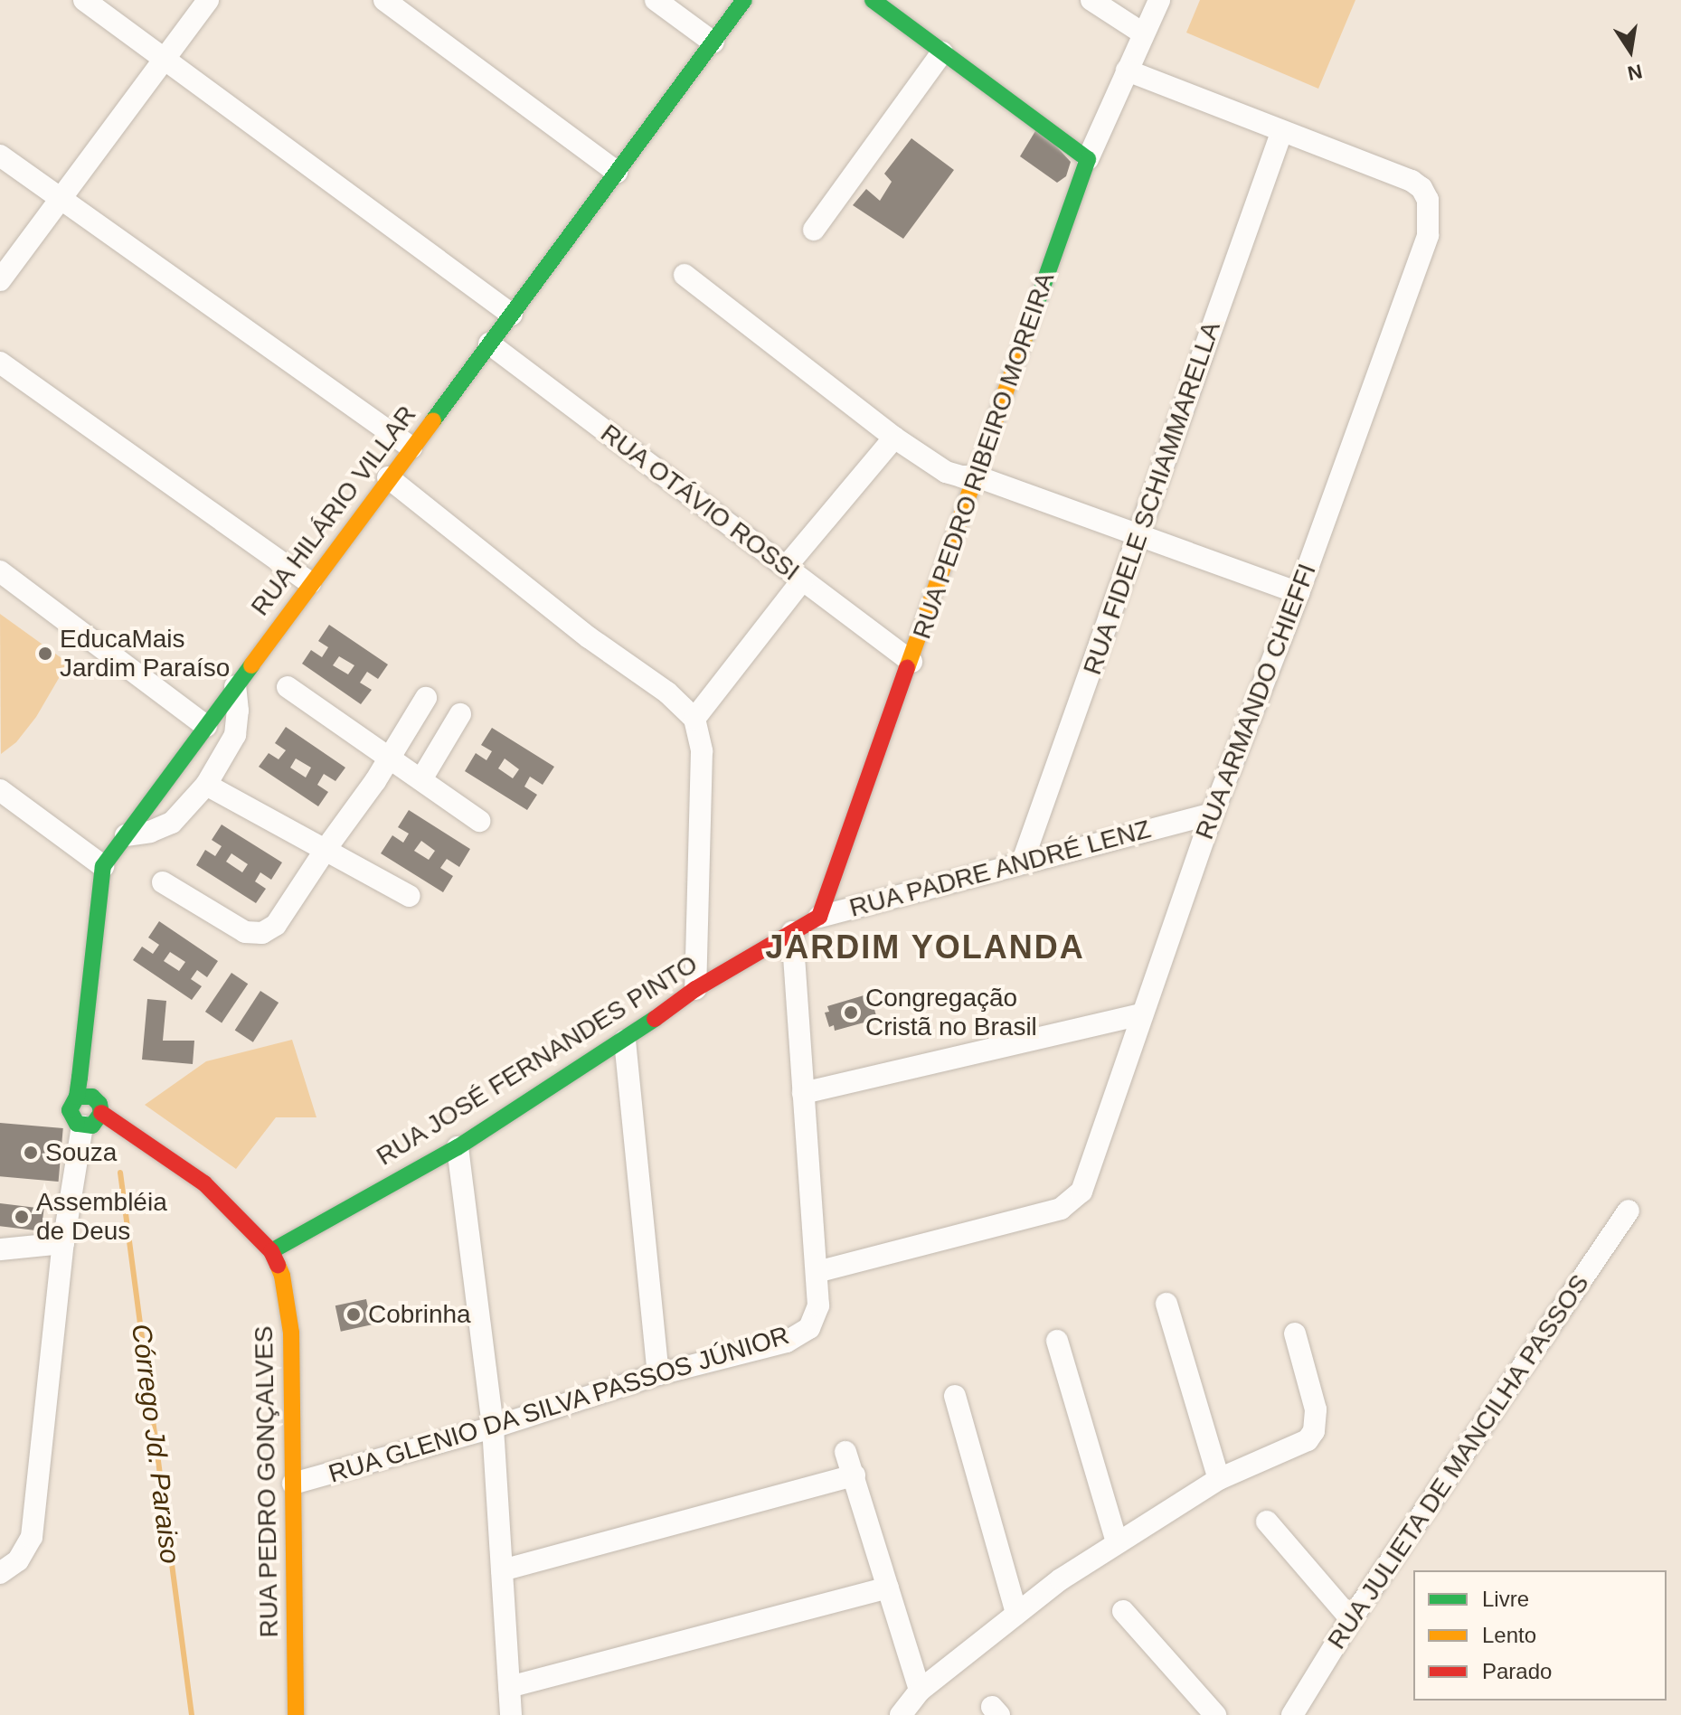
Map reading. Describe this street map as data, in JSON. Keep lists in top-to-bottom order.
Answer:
{
  "streets": {
    "street": [
      "RUA PEDRO RIBEIRO MOREIRA",
      "RUA FIDELE SCHIAMMARELLA",
      "RUA OTÁVIO ROSSI",
      "RUA HILÁRIO VILLAR",
      "RUA ARMANDO CHIEFFI",
      "RUA PADRE ANDRÉ LENZ",
      "RUA JOSÉ FERNANDES PINTO",
      "RUA GLENIO DA SILVA PASSOS JÚNIOR",
      "RUA JULIETA DE MANCILHA PASSOS",
      "RUA PEDRO GONÇALVES"
    ]
  },
  "crossings": [
    ["RUA PEDRO RIBEIRO MOREIRA", "RUA OTÁVIO ROSSI"],
    ["RUA PEDRO RIBEIRO MOREIRA", "RUA PADRE ANDRÉ LENZ"],
    ["RUA FIDELE SCHIAMMARELLA", "RUA ARMANDO CHIEFFI"],
    ["RUA FIDELE SCHIAMMARELLA", "RUA PADRE ANDRÉ LENZ"],
    ["RUA OTÁVIO ROSSI", "RUA HILÁRIO VILLAR"],
    ["RUA ARMANDO CHIEFFI", "RUA PADRE ANDRÉ LENZ"],
    ["RUA ARMANDO CHIEFFI", "RUA GLENIO DA SILVA PASSOS JÚNIOR"],
    ["RUA PADRE ANDRÉ LENZ", "RUA JOSÉ FERNANDES PINTO"],
    ["RUA PADRE ANDRÉ LENZ", "RUA GLENIO DA SILVA PASSOS JÚNIOR"],
    ["RUA JOSÉ FERNANDES PINTO", "RUA GLENIO DA SILVA PASSOS JÚNIOR"],
    ["RUA JOSÉ FERNANDES PINTO", "RUA PEDRO GONÇALVES"],
    ["RUA GLENIO DA SILVA PASSOS JÚNIOR", "RUA PEDRO GONÇALVES"]
  ],
  "districts": ["JARDIM YOLANDA"],
  "water": ["Córrego Jd. Paraiso"],
  "places": [
    "EducaMais Jardim Paraíso",
    "Congregação Cristã no Brasil",
    "Souza",
    "Assembléia de Deus",
    "Cobrinha"
  ],
  "legend": ["Livre", "Lento", "Parado"],
  "north": "bottom"
}
